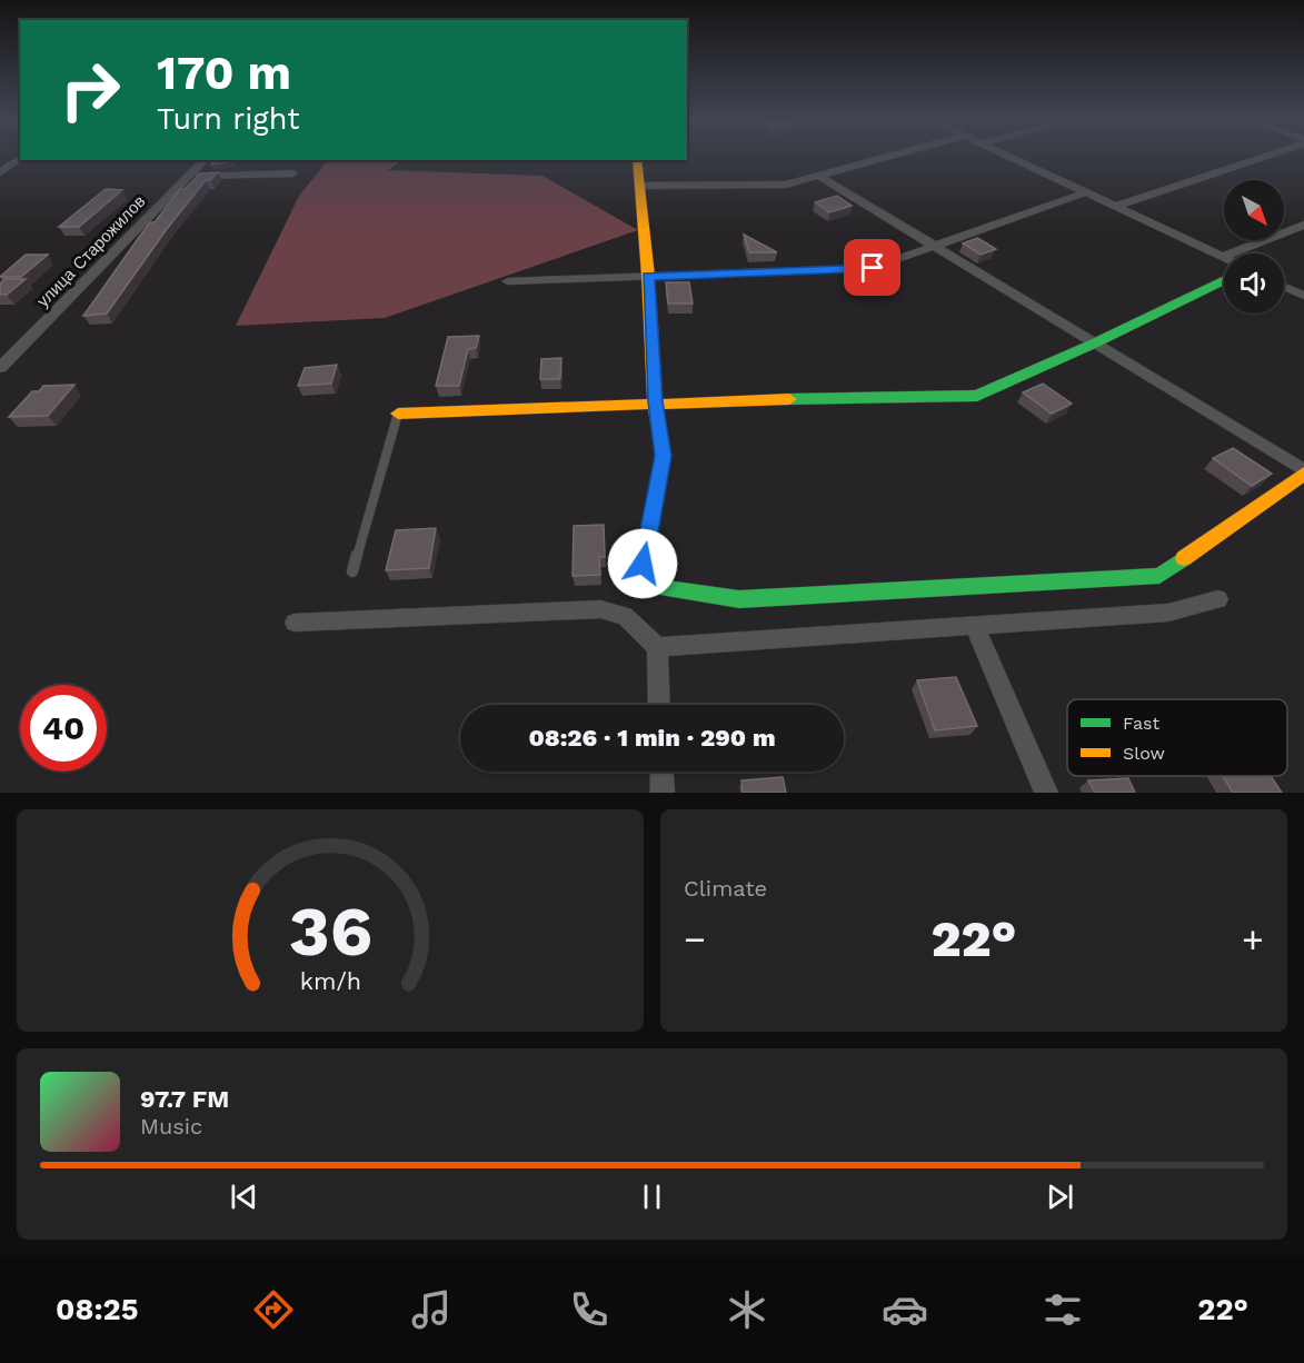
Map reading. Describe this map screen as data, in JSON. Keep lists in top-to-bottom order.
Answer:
{
  "streets": {
    "street": ["улица Старожилов"]
  },
  "legend": ["Fast", "Slow"],
  "north": "bottom right",
  "page": {
    "turn": ["170 m", "Turn right"],
    "limit": "40",
    "trip": "08:26 · 1 min · 290 m",
    "tile": "Climate",
    "heat": ["−", "22°", "+"],
    "song": ["97.7 FM", "Music"],
    "tabs": ["08:25", "22°"],
    "gauge": ["36", "km/h"]
  }
}
